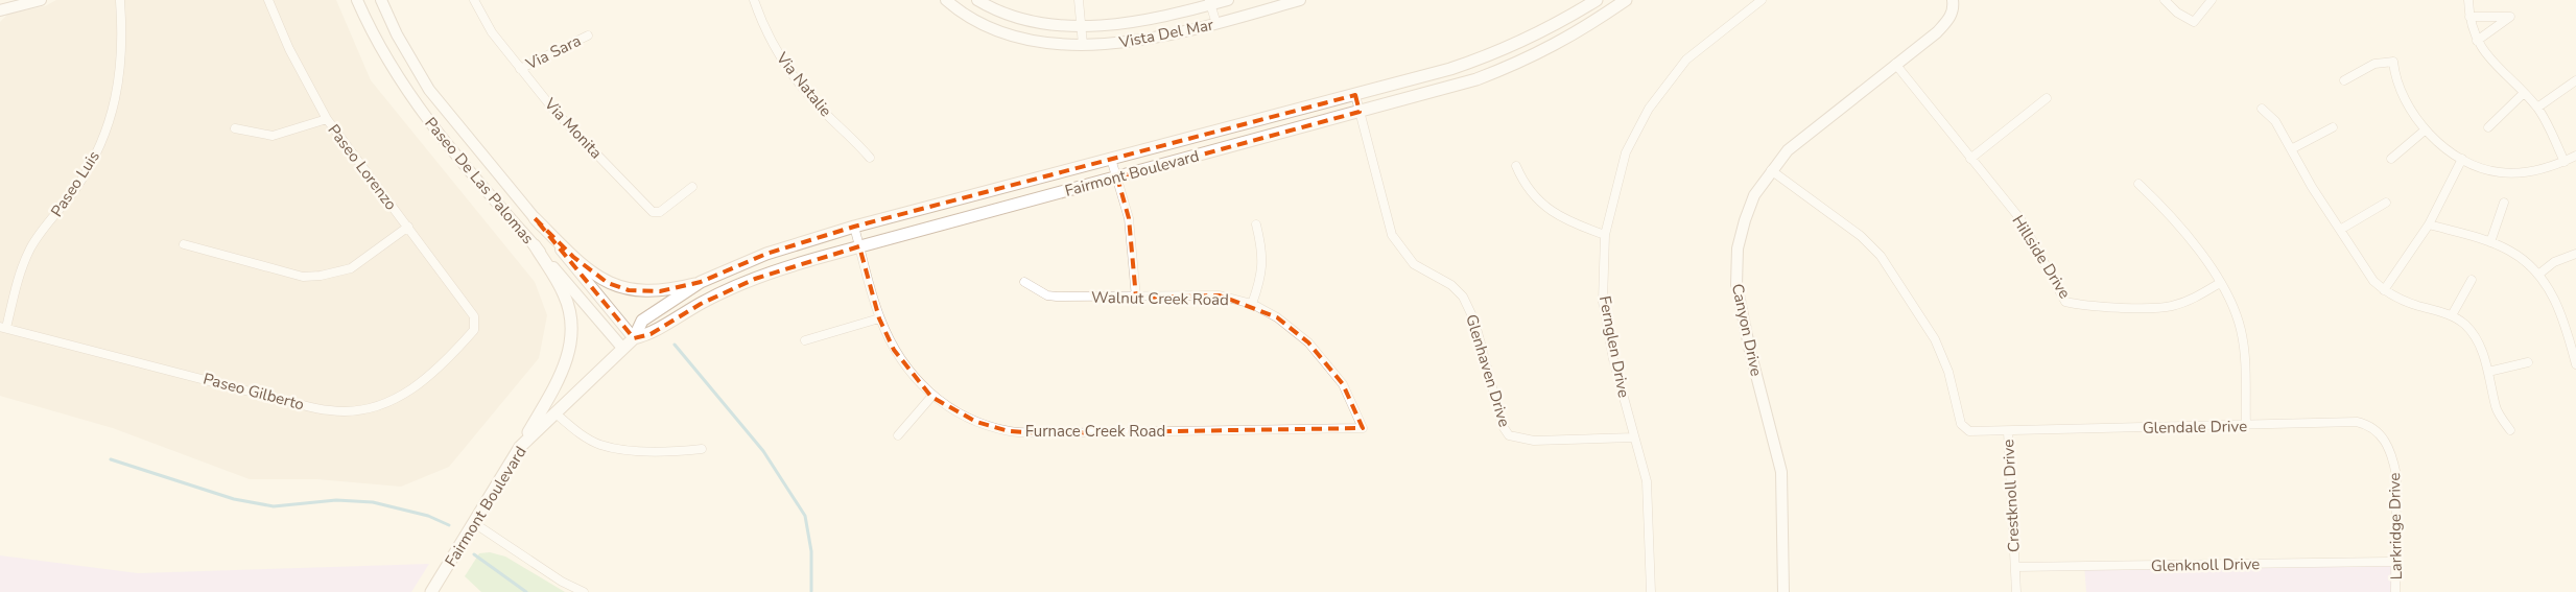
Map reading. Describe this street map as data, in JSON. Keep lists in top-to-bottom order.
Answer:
{
  "streets": {
    "main road": ["Fairmont Boulevard"],
    "street": [
      "Vista Del Mar",
      "Via Sara",
      "Via Natalie",
      "Via Monita",
      "Paseo Lorenzo",
      "Paseo De Las Palomas",
      "Paseo Luis",
      "Hillside Drive",
      "Walnut Creek Road",
      "Canyon Drive",
      "Fernglen Drive",
      "Glenhaven Drive",
      "Paseo Gilberto",
      "Glendale Drive",
      "Furnace Creek Road",
      "Crestknoll Drive",
      "Larkridge Drive",
      "Glenknoll Drive"
    ]
  },
  "crossings": [
    ["Via Sara", "Via Monita"],
    ["Paseo Lorenzo", "Paseo Gilberto"],
    ["Fairmont Boulevard", "Paseo De Las Palomas"],
    ["Fairmont Boulevard", "Glenhaven Drive"],
    ["Fairmont Boulevard", "Furnace Creek Road"],
    ["Paseo Luis", "Paseo Gilberto"],
    ["Hillside Drive", "Canyon Drive"],
    ["Walnut Creek Road", "Furnace Creek Road"],
    ["Canyon Drive", "Crestknoll Drive"],
    ["Fernglen Drive", "Glenhaven Drive"],
    ["Glendale Drive", "Crestknoll Drive"],
    ["Glendale Drive", "Larkridge Drive"],
    ["Crestknoll Drive", "Glenknoll Drive"],
    ["Larkridge Drive", "Glenknoll Drive"]
  ]
}
